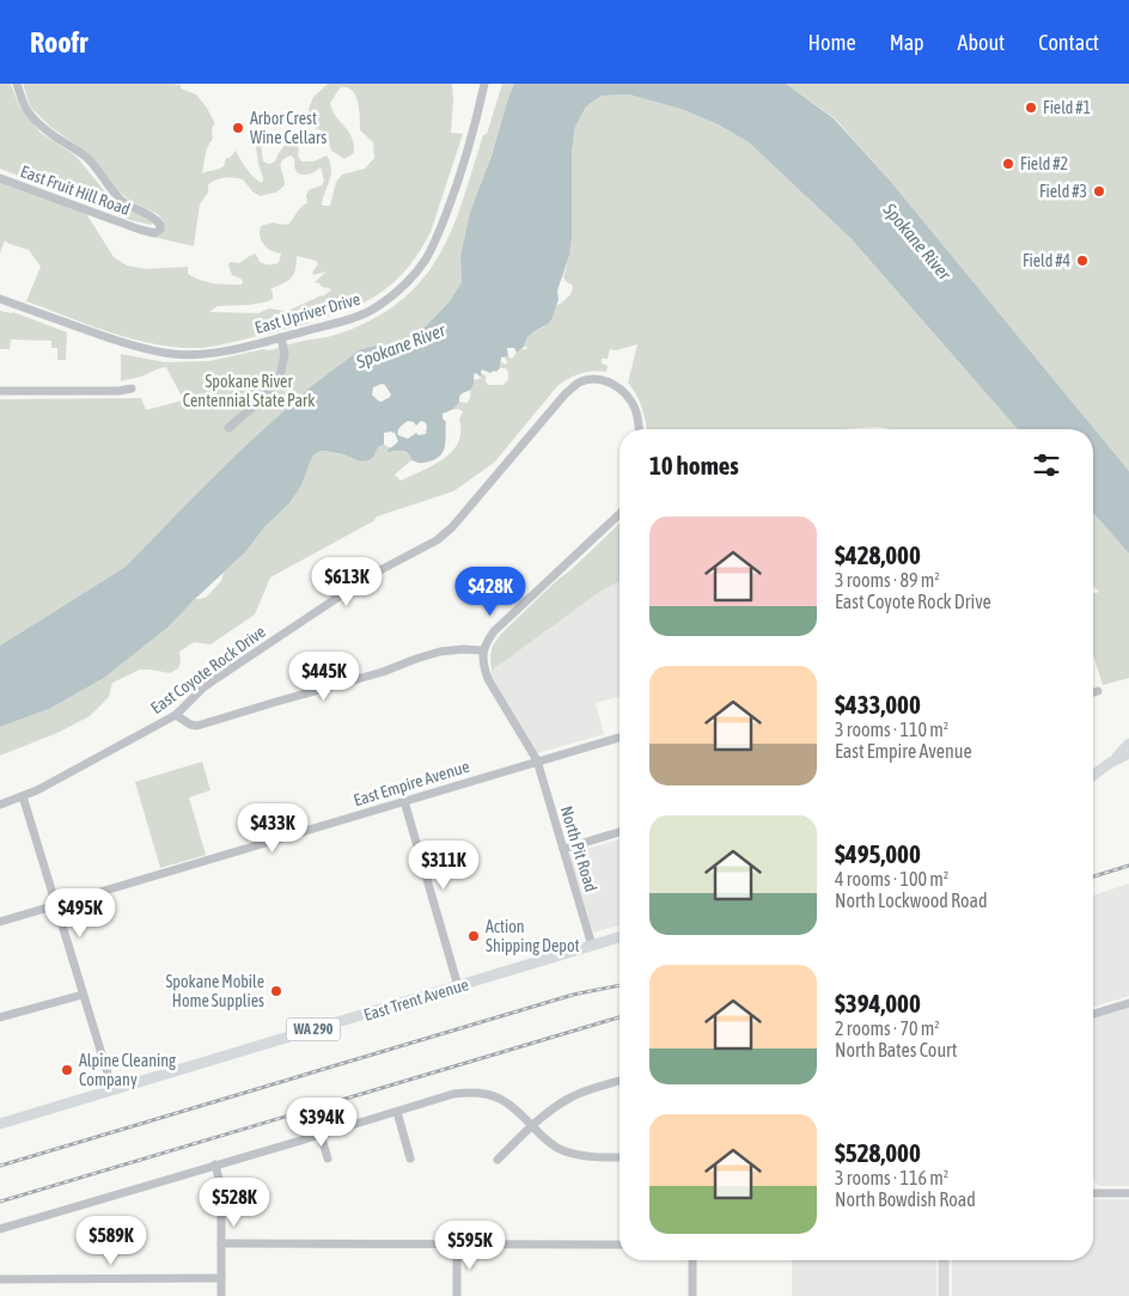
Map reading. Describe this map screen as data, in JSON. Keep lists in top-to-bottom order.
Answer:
{
  "streets": {
    "main road": ["East Trent Avenue", "WA 290"],
    "street": [
      "East Fruit Hill Road",
      "East Upriver Drive",
      "East Coyote Rock Drive",
      "East Empire Avenue",
      "North Pit Road"
    ]
  },
  "crossings": [
    ["East Empire Avenue", "North Pit Road"],
    ["North Pit Road", "East Trent Avenue"]
  ],
  "water": ["Spokane River"],
  "parks": ["Spokane River Centennial State Park"],
  "places": [
    "Field #1",
    "Arbor Crest Wine Cellars",
    "Field #2",
    "Field #3",
    "Field #4",
    "Action Shipping Depot",
    "Spokane Mobile Home Supplies",
    "Alpine Cleaning Company"
  ],
  "page": {
    "header": "Roofr",
    "nav": [
      "Home",
      "Map",
      "About",
      "Contact"
    ],
    "heading": "10 homes",
    "list": [
      {
        "name": "$428,000",
        "note": "3 rooms · 89 m² · East Coyote Rock Drive"
      },
      {
        "name": "$433,000",
        "note": "3 rooms · 110 m² · East Empire Avenue"
      },
      {
        "name": "$495,000",
        "note": "4 rooms · 100 m² · North Lockwood Road"
      },
      {
        "name": "$394,000",
        "note": "2 rooms · 70 m² · North Bates Court"
      },
      {
        "name": "$528,000",
        "note": "3 rooms · 116 m² · North Bowdish Road"
      }
    ],
    "price": [
      "$613K",
      "$428K",
      "$445K",
      "$433K",
      "$311K",
      "$495K",
      "$394K",
      "$528K",
      "$589K",
      "$595K"
    ]
  }
}
